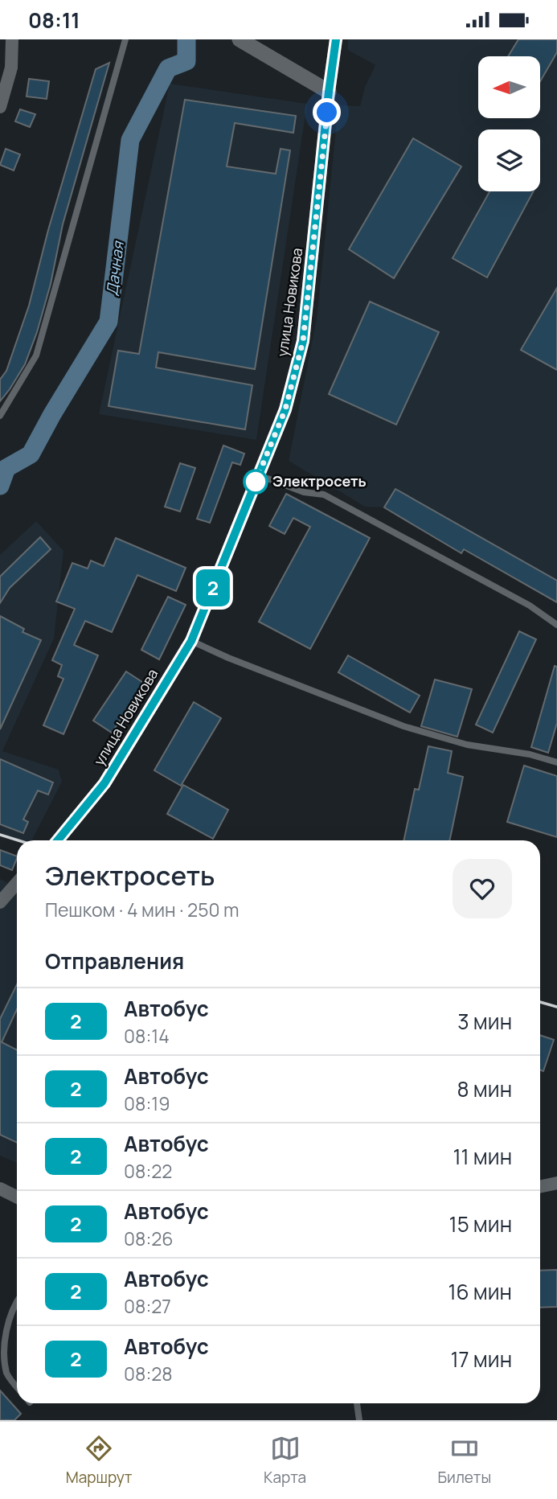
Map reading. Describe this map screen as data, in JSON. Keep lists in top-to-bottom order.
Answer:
{
  "streets": {
    "street": ["улица Новикова"]
  },
  "water": ["Дачная"],
  "places": ["Электросеть"],
  "lines": ["bus line 2"],
  "north": "left",
  "page": {
    "status": "08:11",
    "on_map": "2",
    "heading": [
      ["Электросеть", "Пешком · 4 мин · 250 m"],
      "Отправления"
    ],
    "list": [
      {
        "mark": "2",
        "name": "Автобус",
        "note": "08:14",
        "value": "3 мин"
      },
      {
        "mark": "2",
        "name": "Автобус",
        "note": "08:19",
        "value": "8 мин"
      },
      {
        "mark": "2",
        "name": "Автобус",
        "note": "08:22",
        "value": "11 мин"
      },
      {
        "mark": "2",
        "name": "Автобус",
        "note": "08:26",
        "value": "15 мин"
      },
      {
        "mark": "2",
        "name": "Автобус",
        "note": "08:27",
        "value": "16 мин"
      },
      {
        "mark": "2",
        "name": "Автобус",
        "note": "08:28",
        "value": "17 мин"
      }
    ],
    "tabs": ["Маршрут", "Карта", "Билеты"]
  }
}
